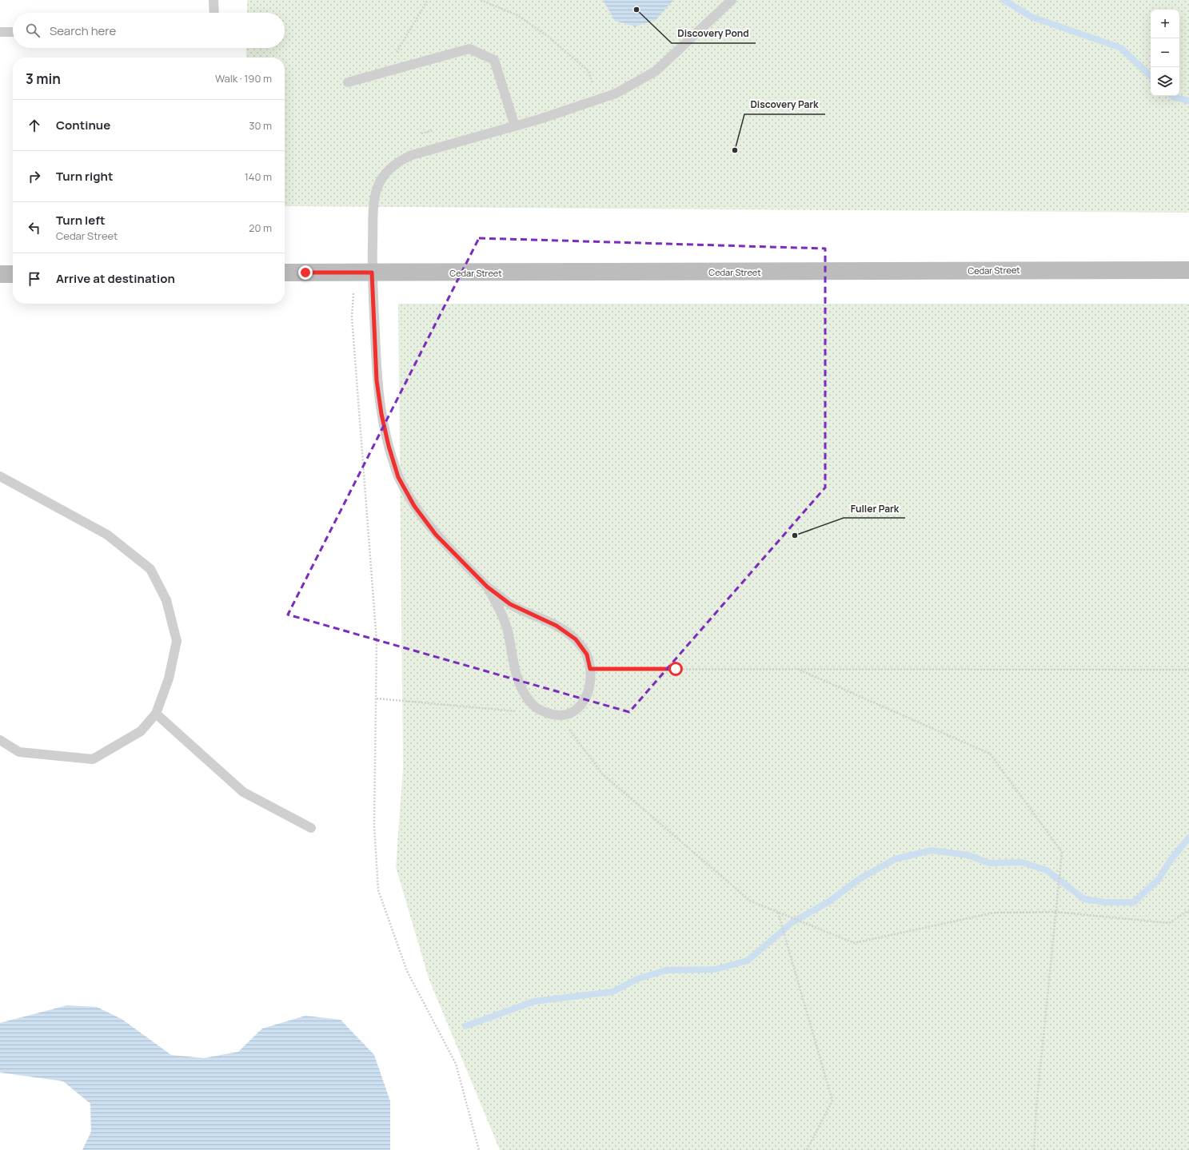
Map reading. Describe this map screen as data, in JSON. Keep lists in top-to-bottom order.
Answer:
{
  "streets": {
    "main road": ["Cedar Street"]
  },
  "places": ["Discovery Pond", "Discovery Park", "Fuller Park"],
  "page": {
    "map_buttons": ["+", "−"],
    "search": "Search here",
    "heading": ["3 min", "Walk · 190 m"],
    "list": [
      ["Continue", "30 m"],
      ["Turn right", "140 m"],
      ["Turn left", "Cedar Street", "20 m"],
      "Arrive at destination"
    ]
  }
}
